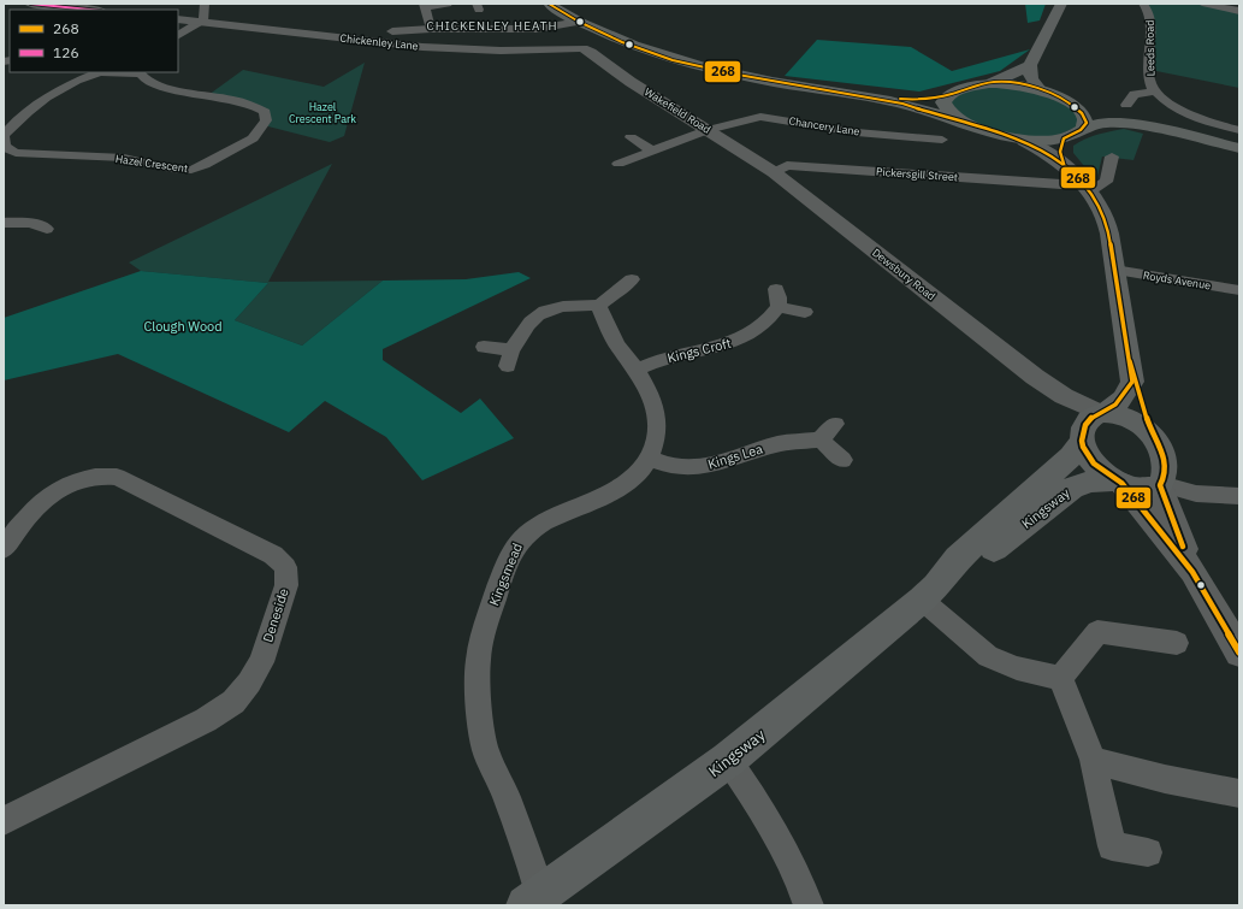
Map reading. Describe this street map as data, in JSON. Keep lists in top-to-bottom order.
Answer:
{
  "streets": {
    "main road": ["Kingsway"],
    "street": [
      "Chickenley Lane",
      "Leeds Road",
      "Wakefield Road",
      "Chancery Lane",
      "Hazel Crescent",
      "Pickersgill Street",
      "Dewsbury Road",
      "Royds Avenue",
      "Kings Croft",
      "Kings Lea",
      "Kingsmead",
      "Deneside"
    ]
  },
  "crossings": [
    ["Chickenley Lane", "Wakefield Road"],
    ["Wakefield Road", "Chancery Lane"],
    ["Wakefield Road", "Pickersgill Street"],
    ["Wakefield Road", "Dewsbury Road"],
    ["Pickersgill Street", "Dewsbury Road"],
    ["Dewsbury Road", "Kingsway"],
    ["Kings Croft", "Kingsmead"],
    ["Kings Lea", "Kingsmead"],
    ["Kingsway", "Kingsmead"]
  ],
  "districts": ["CHICKENLEY HEATH"],
  "parks": ["Hazel Crescent Park", "Clough Wood"],
  "lines": ["transit line 268", "transit line 126"],
  "legend": ["268", "126"]
}
